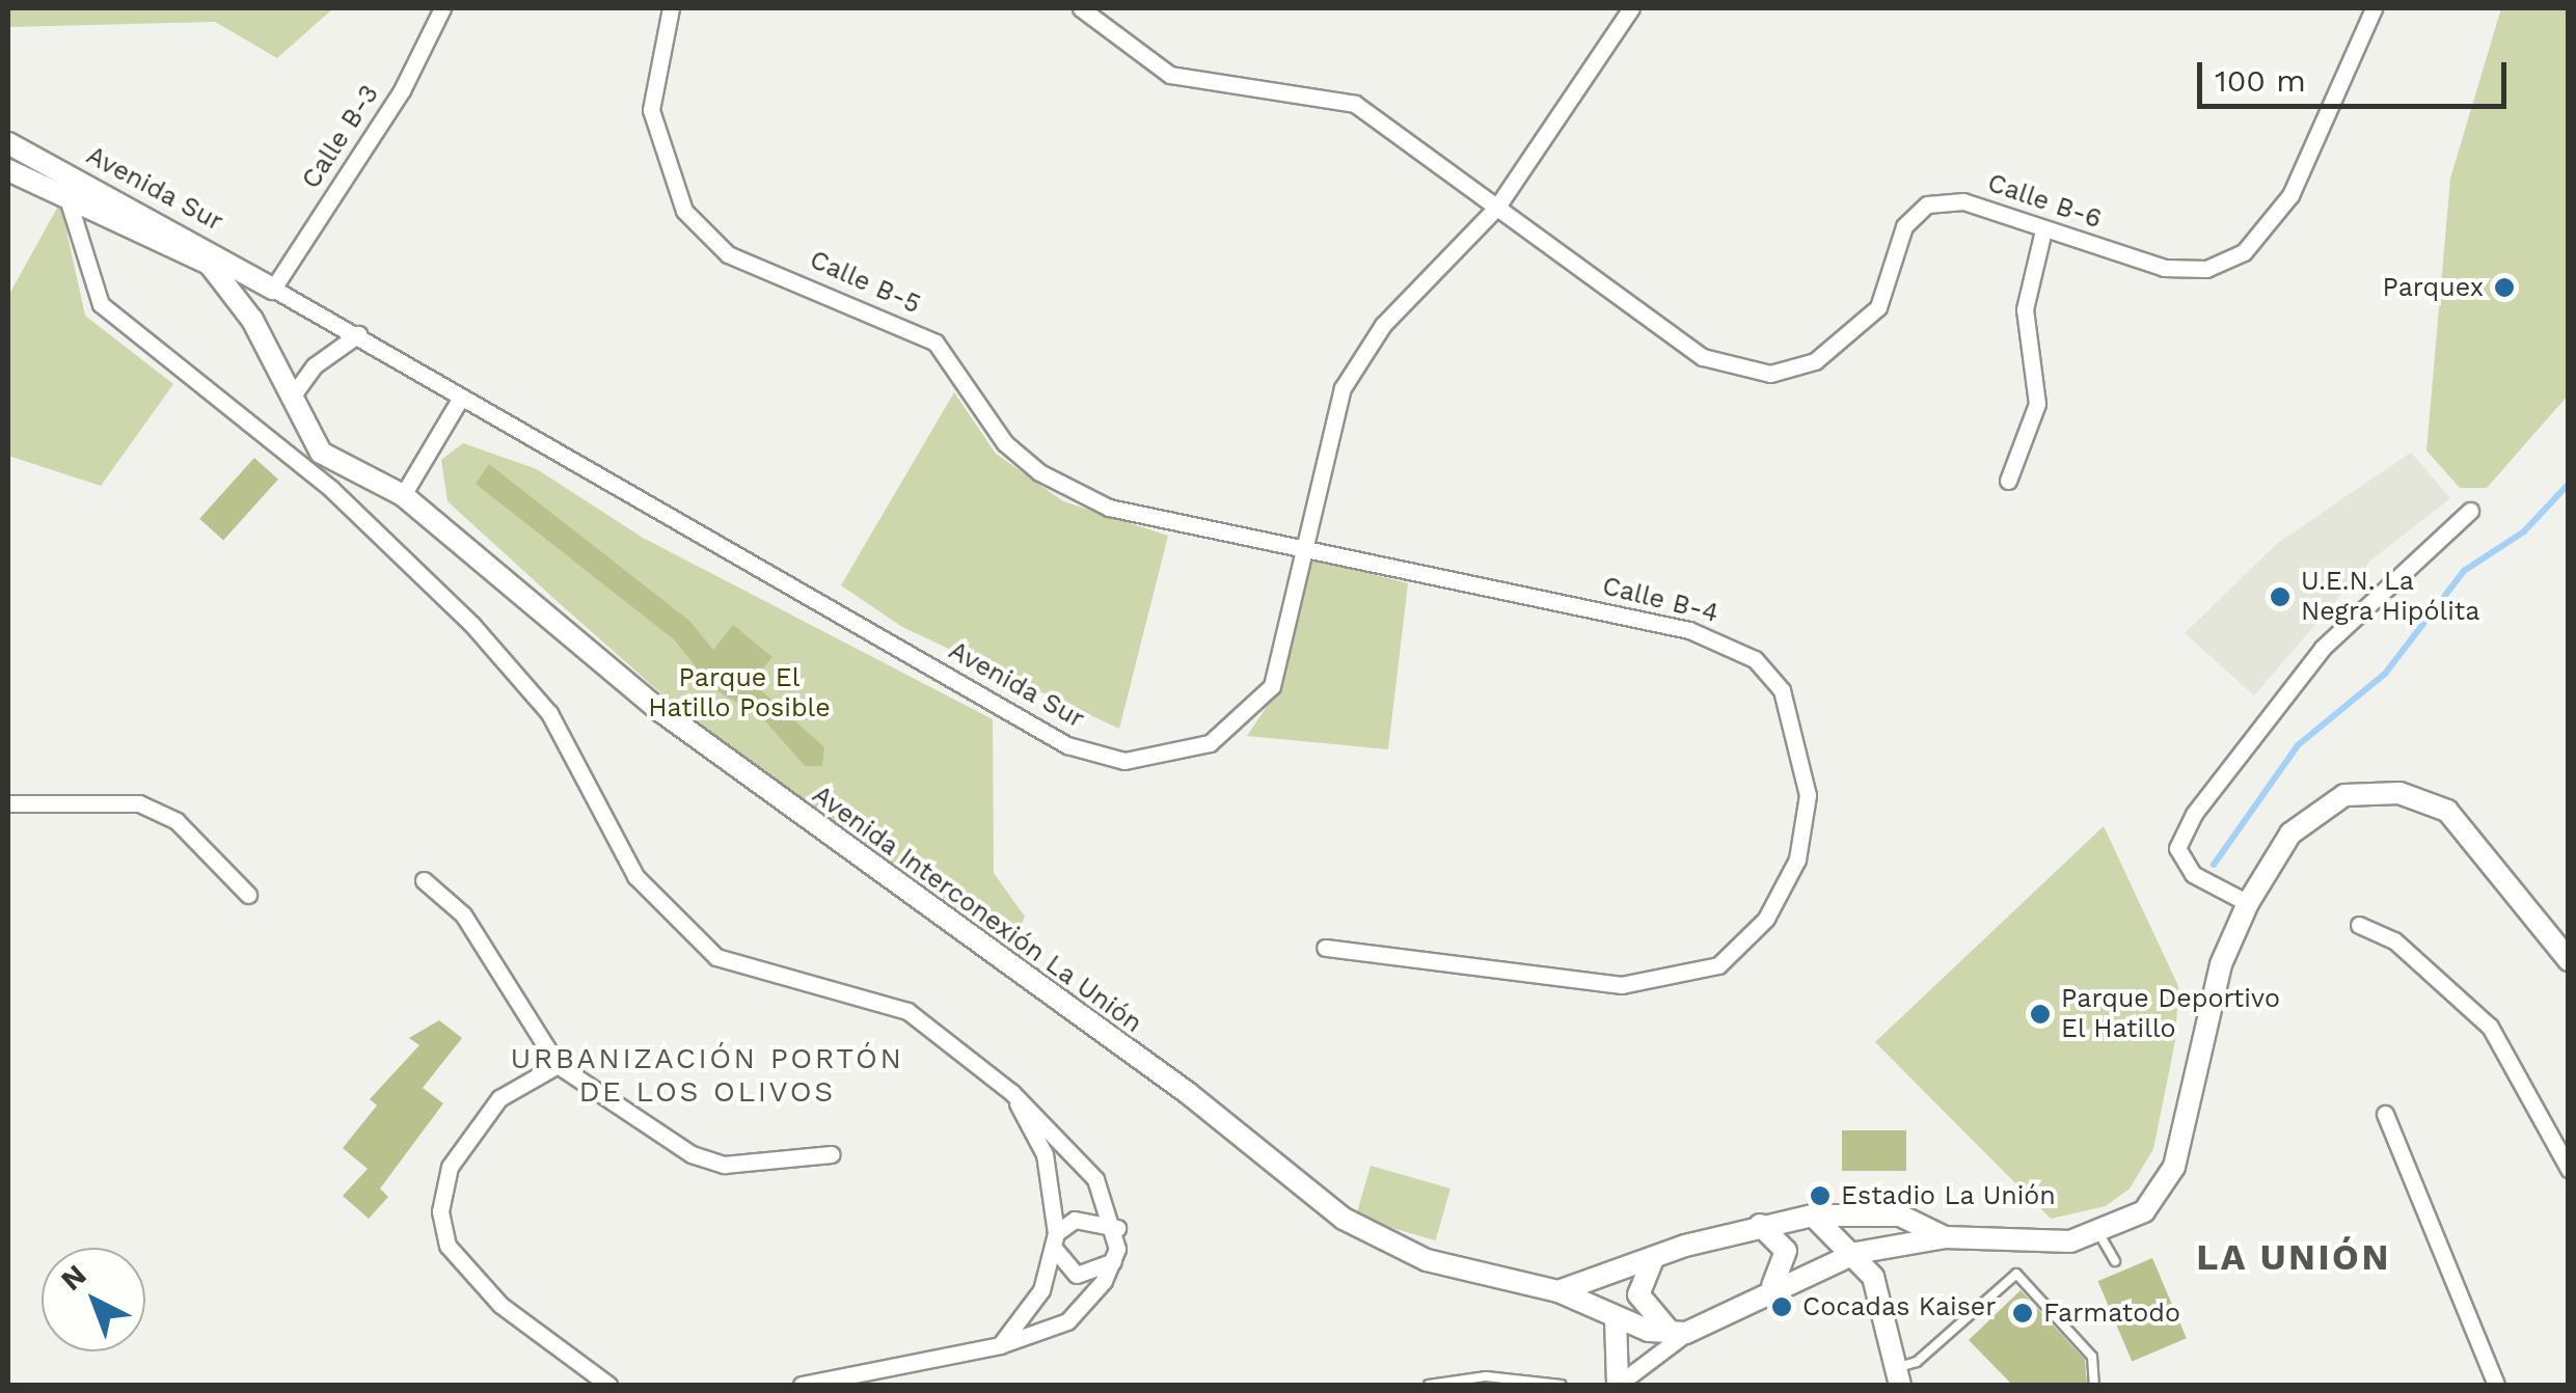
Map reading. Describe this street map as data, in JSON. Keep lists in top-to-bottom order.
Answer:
{
  "streets": {
    "street": [
      "Calle B-3",
      "Avenida Sur",
      "Calle B-6",
      "Calle B-5",
      "Calle B-4",
      "Avenida Interconexión La Unión"
    ]
  },
  "crossings": [
    ["Calle B-3", "Avenida Sur"],
    ["Avenida Sur", "Calle B-6"],
    ["Avenida Sur", "Calle B-5"],
    ["Avenida Sur", "Calle B-4"],
    ["Avenida Sur", "Avenida Interconexión La Unión"],
    ["Calle B-5", "Calle B-4"]
  ],
  "districts": ["URBANIZACIÓN PORTÓN DE LOS OLIVOS", "LA UNIÓN"],
  "parks": ["Parque El Hatillo Posible"],
  "places": [
    "Parquex",
    "U.E.N. La Negra Hipólita",
    "Parque Deportivo El Hatillo",
    "Estadio La Unión",
    "Cocadas Kaiser",
    "Farmatodo"
  ],
  "scale_bar": "100 m",
  "north": "top left"
}
